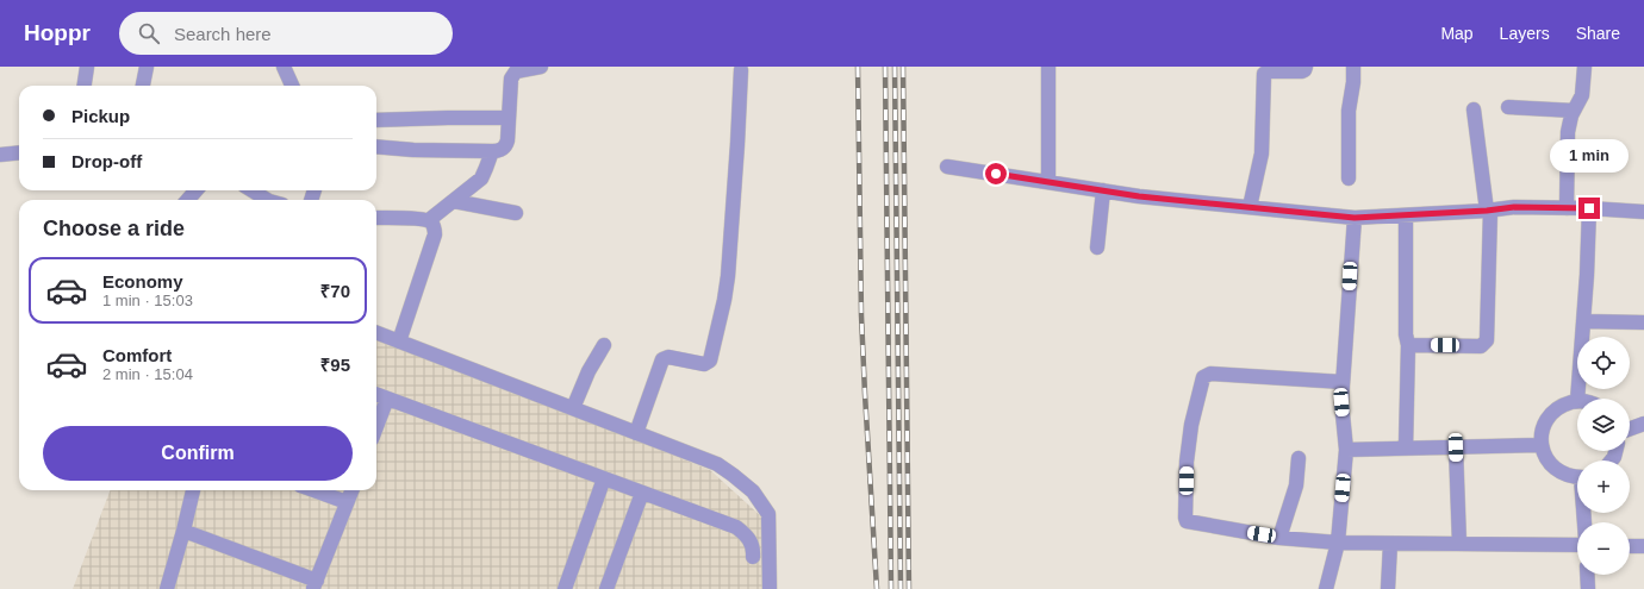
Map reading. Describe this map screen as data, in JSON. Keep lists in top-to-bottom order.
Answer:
{
  "page": {
    "header": "Hoppr",
    "search": "Search here",
    "nav": ["Map", "Layers", "Share"],
    "banner": ["Pickup", "Drop-off"],
    "bubble": "1 min",
    "heading": "Choose a ride",
    "list": [
      {
        "name": "Economy",
        "note": "1 min · 15:03",
        "value": "₹70"
      },
      {
        "name": "Comfort",
        "note": "2 min · 15:04",
        "value": "₹95"
      }
    ],
    "map_buttons": ["+", "−"],
    "buttons": "Confirm"
  }
}
